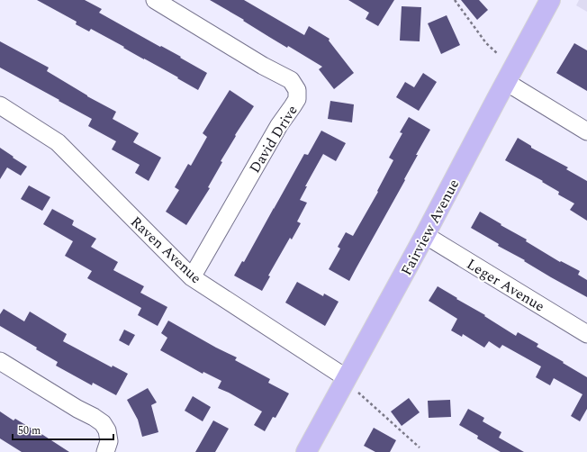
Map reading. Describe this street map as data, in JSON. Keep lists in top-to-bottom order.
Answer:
{
  "streets": {
    "main road": ["Fairview Avenue"],
    "street": ["David Drive", "Raven Avenue", "Leger Avenue"]
  },
  "crossings": [
    ["David Drive", "Raven Avenue"],
    ["Fairview Avenue", "Raven Avenue"],
    ["Fairview Avenue", "Leger Avenue"]
  ],
  "scale_bar": "50 m"
}
